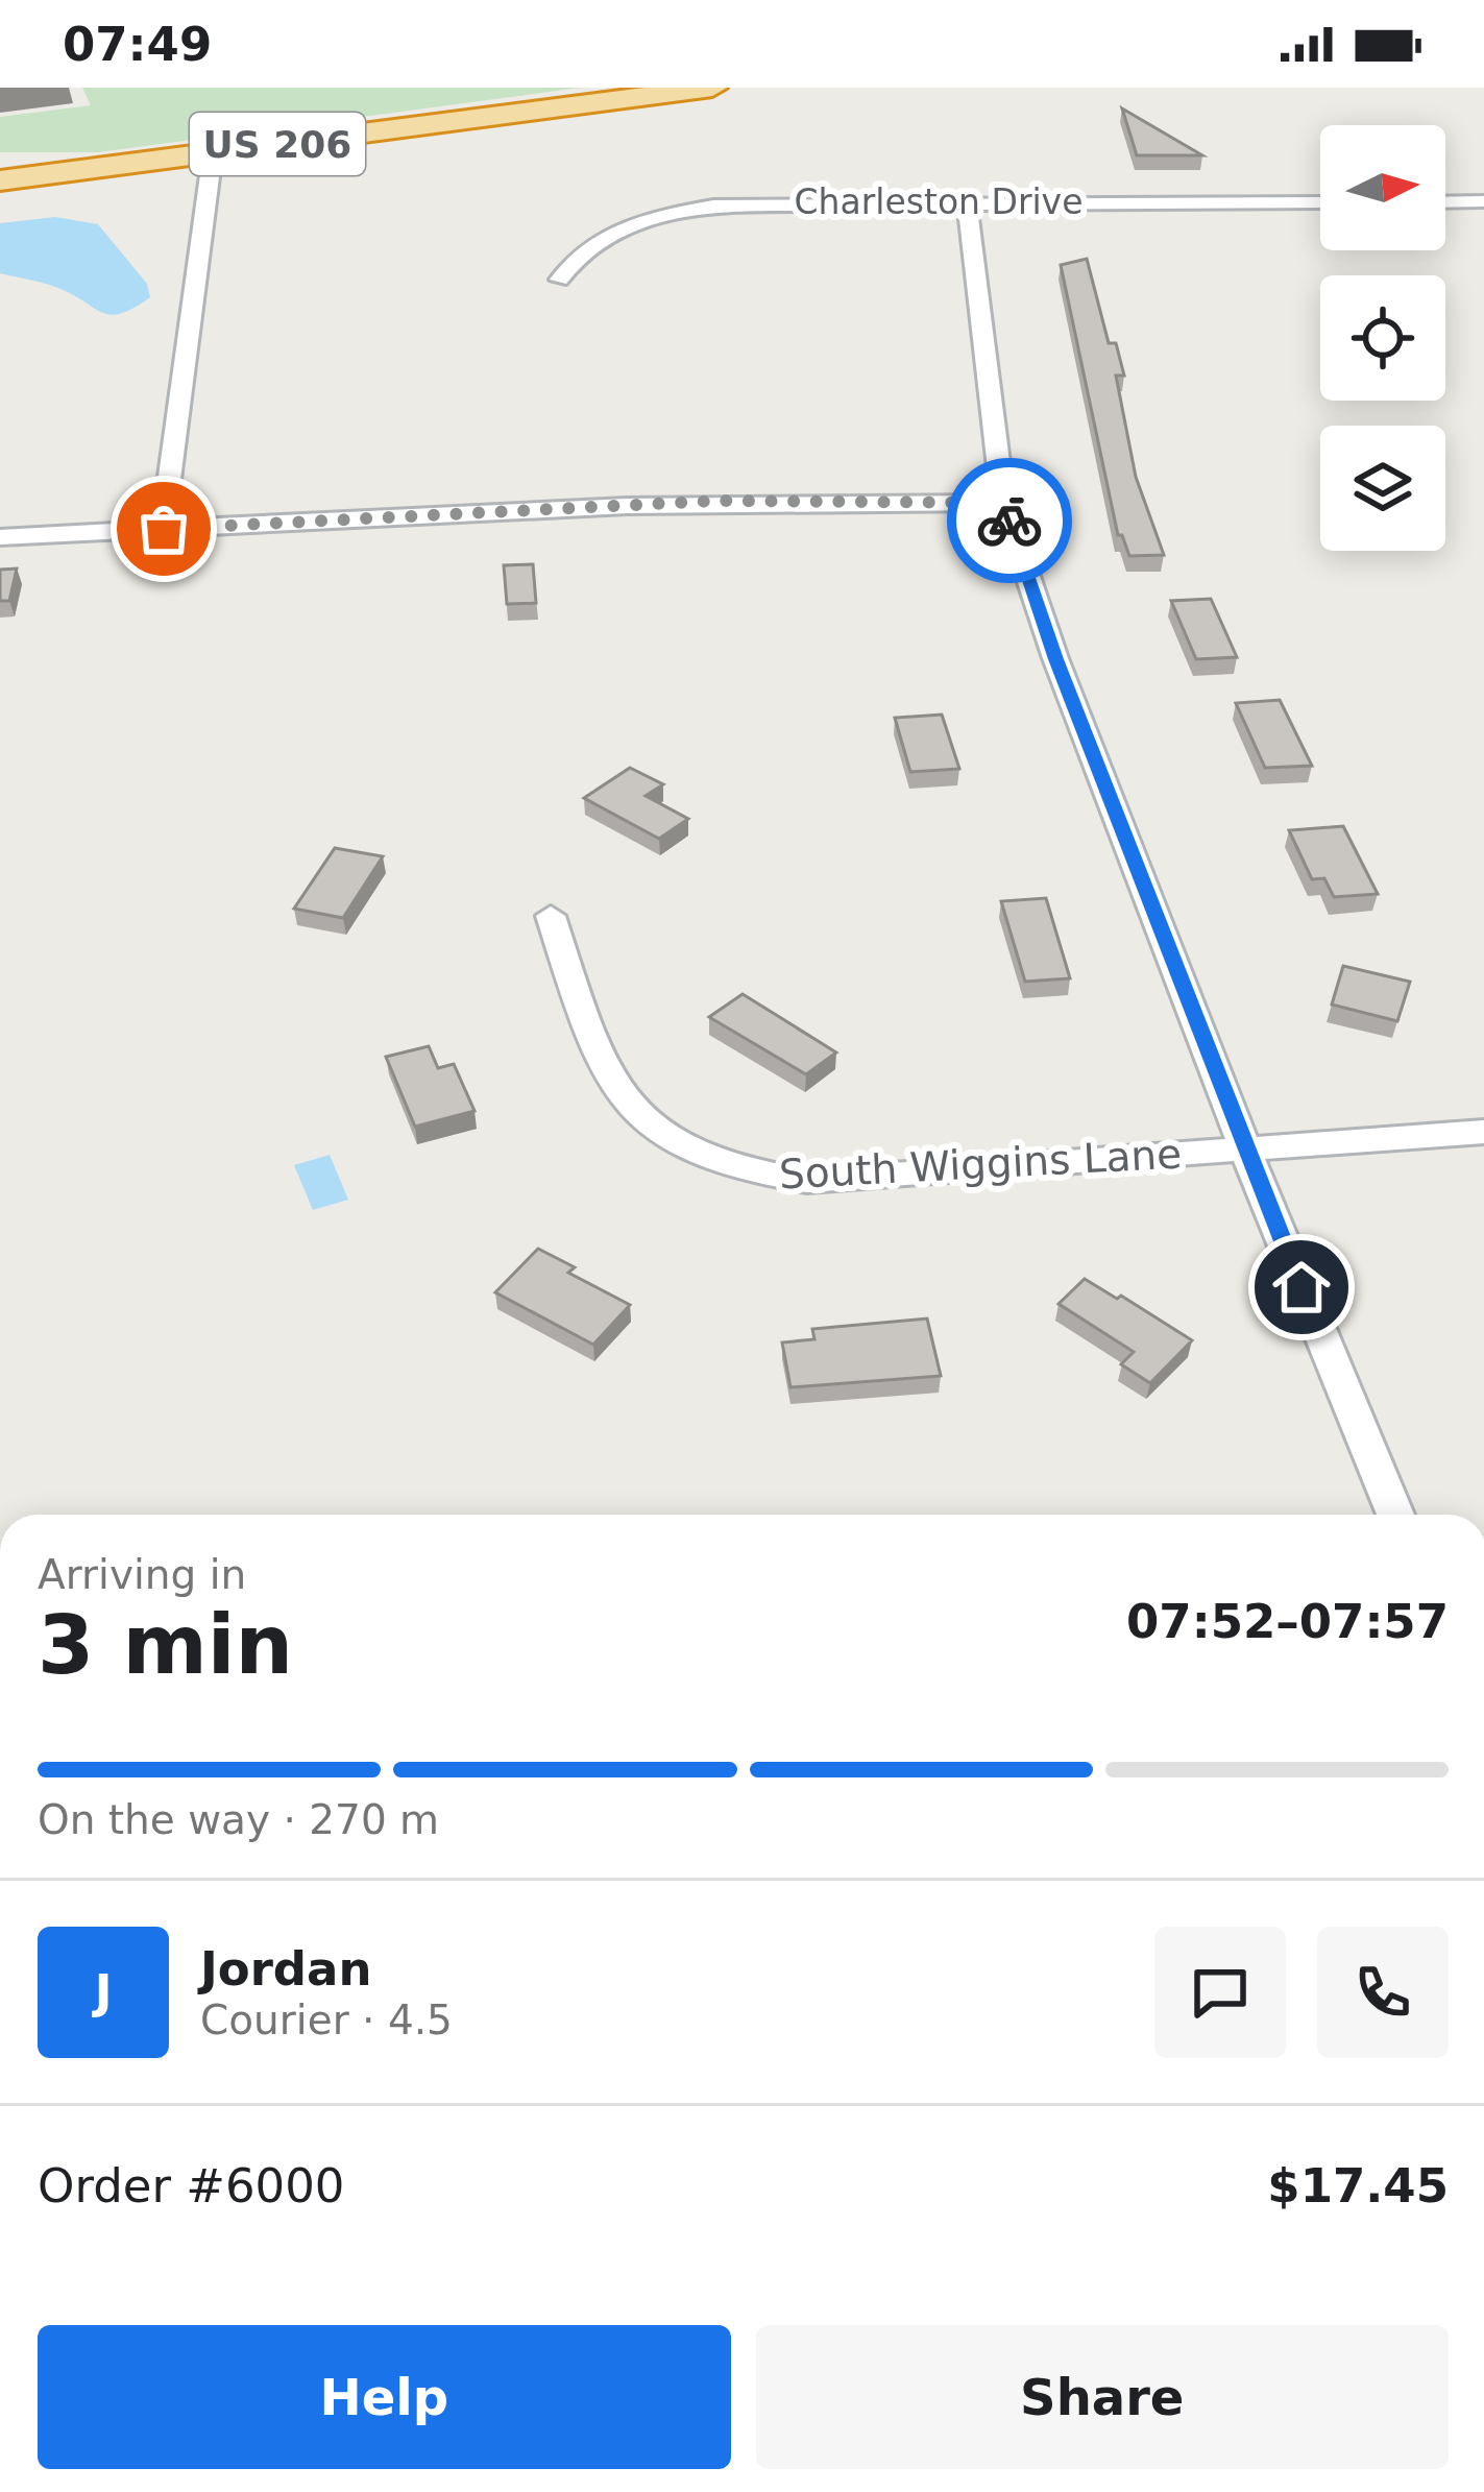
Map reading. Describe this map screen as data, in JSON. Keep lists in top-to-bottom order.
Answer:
{
  "streets": {
    "highway": ["US 206"],
    "street": ["Charleston Drive", "South Wiggins Lane"]
  },
  "north": "right",
  "page": {
    "status": "07:49",
    "heading": ["3 min", "Arriving in", "07:52–07:57"],
    "panel": [
      "Jordan",
      "Courier · 4.5",
      "Order #6000",
      "$17.45"
    ],
    "bar": "On the way · 270 m",
    "round": "J",
    "buttons": ["Help", "Share"]
  }
}
